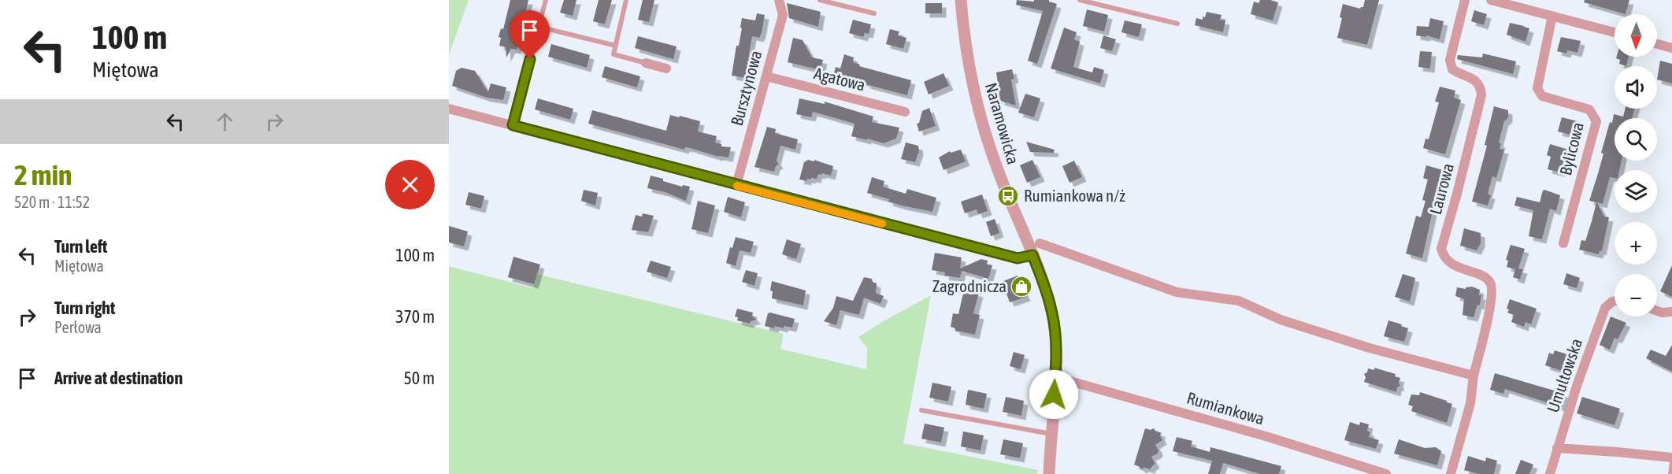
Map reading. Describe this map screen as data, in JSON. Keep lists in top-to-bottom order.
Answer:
{
  "streets": {
    "street": [
      "Agatowa",
      "Bursztynowa",
      "Naramowicka",
      "Bylicowa",
      "Laurowa",
      "Umultowska",
      "Rumiankowa"
    ]
  },
  "crossings": [
    ["Agatowa", "Bursztynowa"],
    ["Naramowicka", "Rumiankowa"]
  ],
  "places": {
    "bus stop": ["Rumiankowa n/ż"],
    "shop": ["Zagrodnicza"]
  },
  "north": "bottom",
  "page": {
    "turn": ["100 m", "Miętowa"],
    "map_buttons": ["+", "−"],
    "heading": ["2 min", "520 m · 11:52"],
    "list": [
      {
        "name": "Turn left",
        "note": "Miętowa",
        "value": "100 m"
      },
      {
        "name": "Turn right",
        "note": "Perłowa",
        "value": "370 m"
      },
      {
        "name": "Arrive at destination",
        "value": "50 m"
      }
    ]
  }
}
